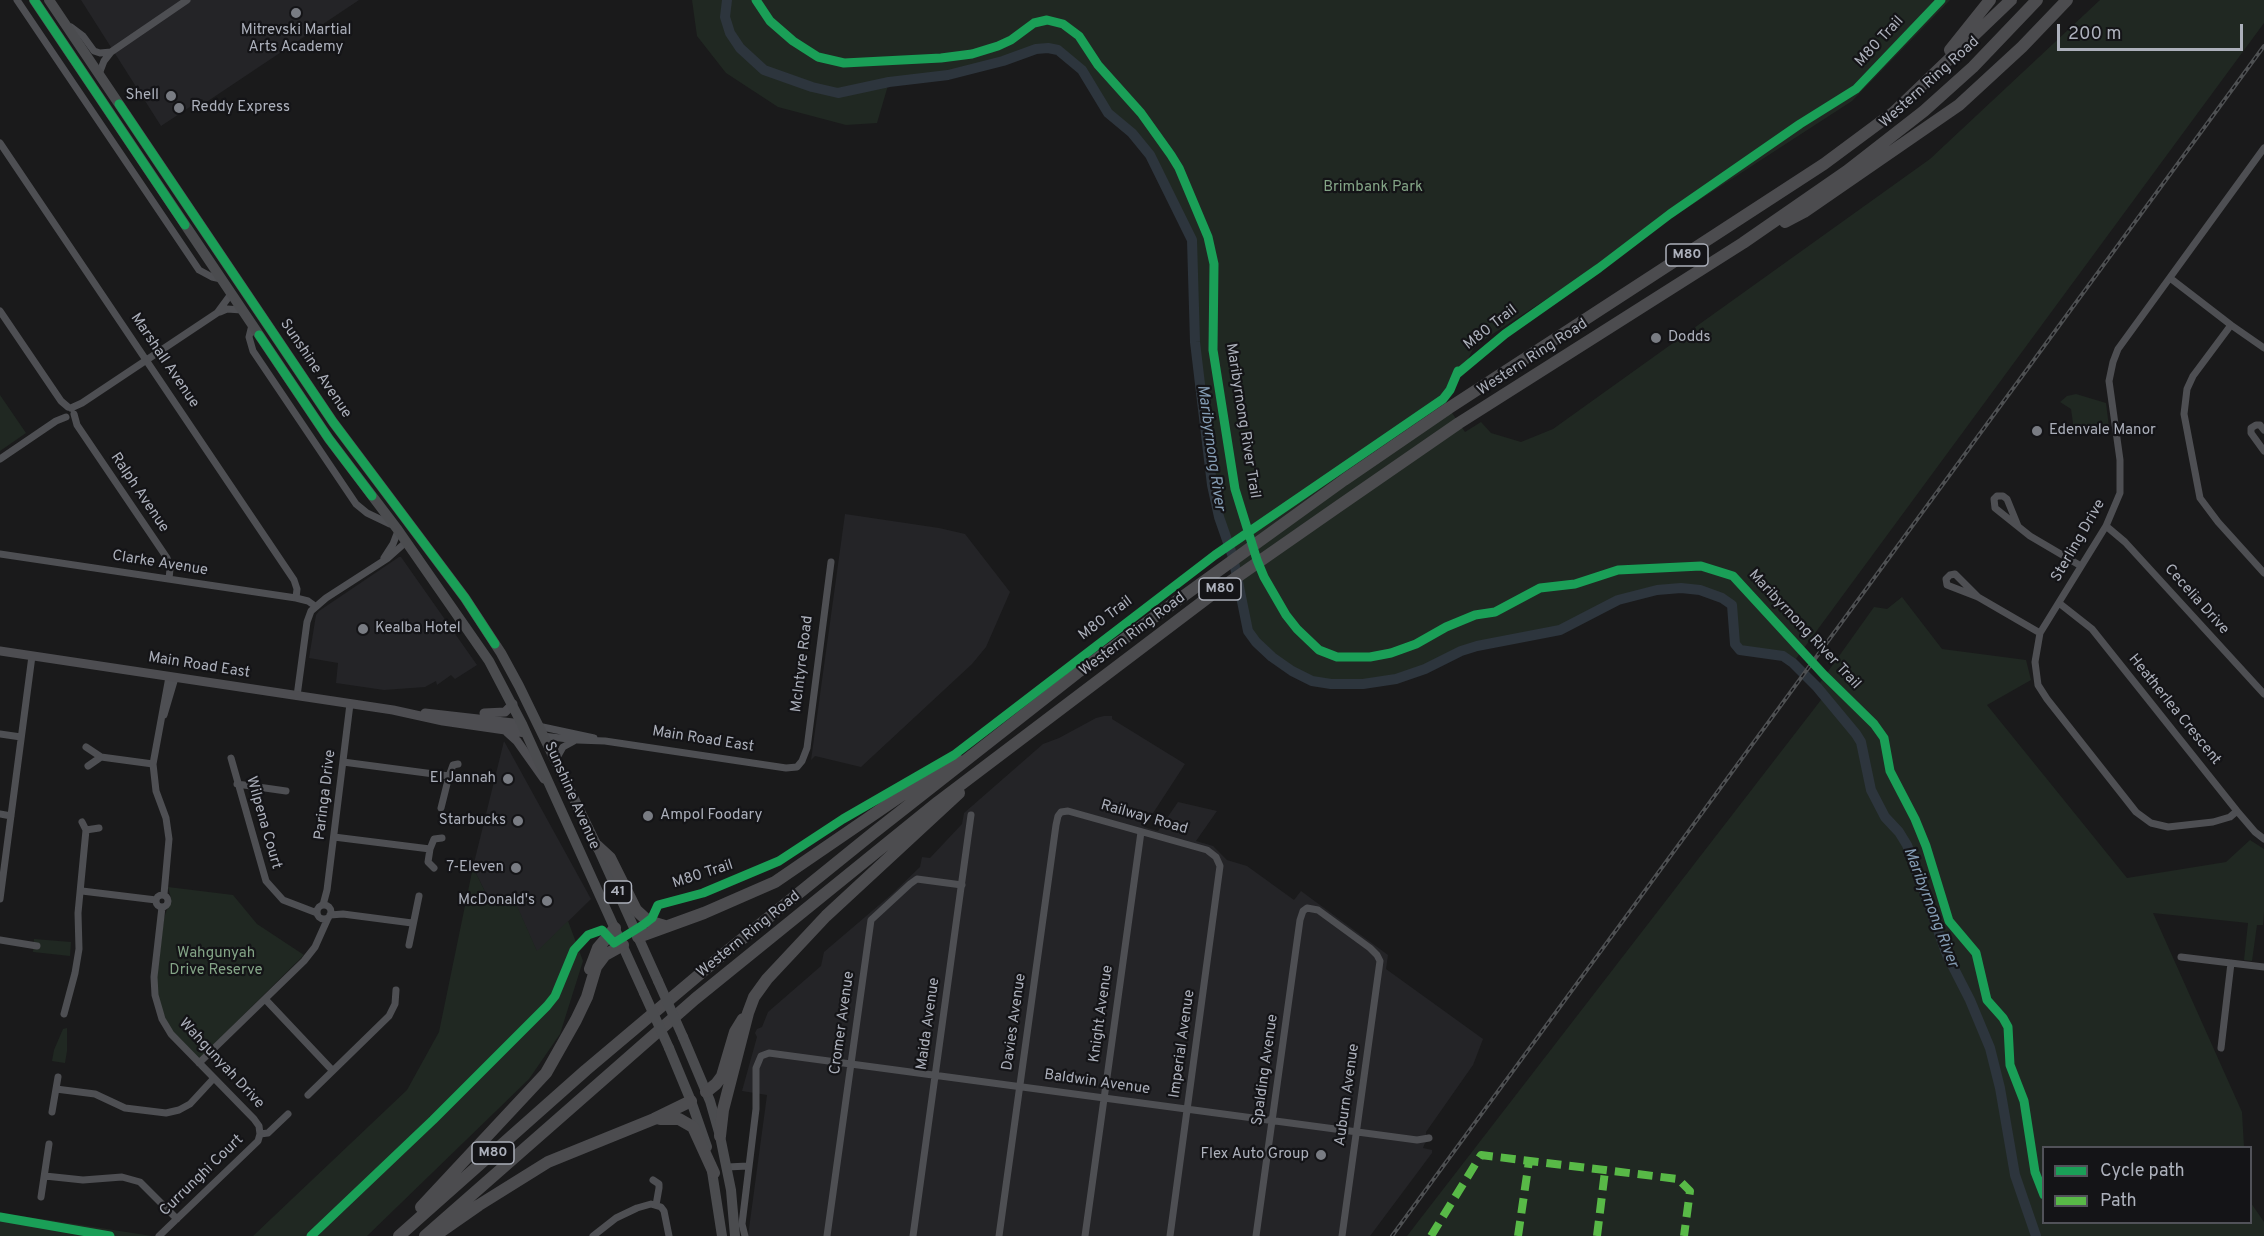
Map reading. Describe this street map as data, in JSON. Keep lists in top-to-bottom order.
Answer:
{
  "streets": {
    "highway": ["Western Ring Road", "M80"],
    "main road": ["Sunshine Avenue", "Main Road East", "41"],
    "street": [
      "Marshall Avenue",
      "Ralph Avenue",
      "Sterling Drive",
      "Clarke Avenue",
      "Cecelia Drive",
      "McIntyre Road",
      "Heatherlea Crescent",
      "Paringa Drive",
      "Railway Road",
      "Wilpena Court",
      "Knight Avenue",
      "Davies Avenue",
      "Cromer Avenue",
      "Maida Avenue",
      "Imperial Avenue",
      "Wahgunyah Drive",
      "Spalding Avenue",
      "Baldwin Avenue",
      "Auburn Avenue",
      "Currunghi Court"
    ],
    "cycle path": ["M80 Trail", "Maribyrnong River Trail"]
  },
  "crossings": [
    ["Marshall Avenue", "Clarke Avenue"],
    ["Sunshine Avenue", "Main Road East"],
    ["Sunshine Avenue", "41"],
    ["Ralph Avenue", "Clarke Avenue"],
    ["Sterling Drive", "Cecelia Drive"],
    ["Sterling Drive", "Heatherlea Crescent"],
    ["McIntyre Road", "Main Road East"],
    ["Main Road East", "Paringa Drive"],
    ["Paringa Drive", "Wilpena Court"],
    ["Paringa Drive", "Wahgunyah Drive"],
    ["Railway Road", "Knight Avenue"],
    ["Railway Road", "Davies Avenue"],
    ["Railway Road", "Imperial Avenue"],
    ["Knight Avenue", "Baldwin Avenue"],
    ["Davies Avenue", "Baldwin Avenue"],
    ["Cromer Avenue", "Maida Avenue"],
    ["Cromer Avenue", "Baldwin Avenue"],
    ["Maida Avenue", "Baldwin Avenue"],
    ["Imperial Avenue", "Baldwin Avenue"],
    ["Wahgunyah Drive", "Currunghi Court"],
    ["Spalding Avenue", "Baldwin Avenue"],
    ["Spalding Avenue", "Auburn Avenue"],
    ["Baldwin Avenue", "Auburn Avenue"]
  ],
  "water": ["Maribyrnong River"],
  "parks": ["Brimbank Park", "Wahgunyah Drive Reserve"],
  "places": [
    "Mitrevski Martial Arts Academy",
    "Shell",
    "Reddy Express",
    "Dodds",
    "Edenvale Manor",
    "Kealba Hotel",
    "El Jannah",
    "Ampol Foodary",
    "Starbucks",
    "7-Eleven",
    "McDonald's",
    "Flex Auto Group"
  ],
  "legend": ["Cycle path", "Path"],
  "scale_bar": "200 m"
}
